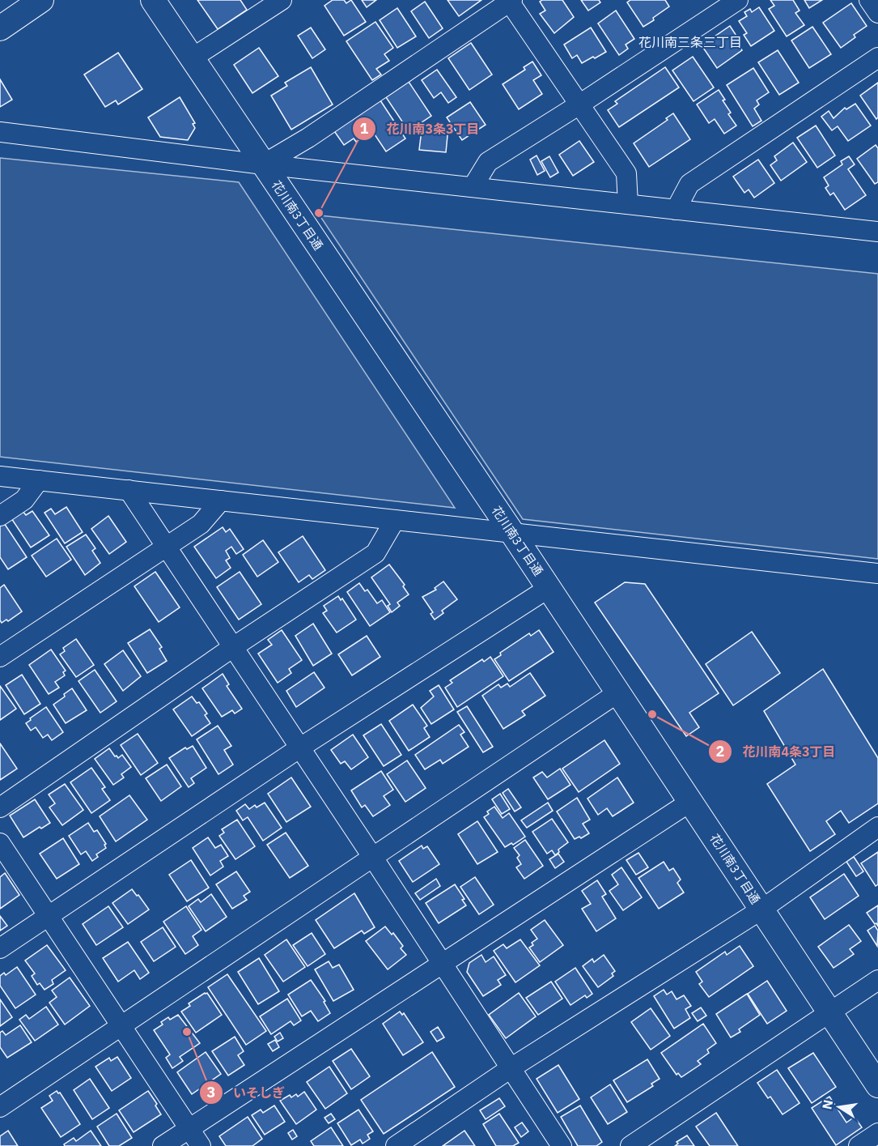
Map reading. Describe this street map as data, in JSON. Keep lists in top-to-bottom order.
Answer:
{
  "streets": {
    "street": ["花川南3丁目通"]
  },
  "districts": ["花川南三条三丁目"],
  "places": ["花川南3条3丁目", "花川南4条3丁目", "いそしぎ"],
  "north": "left"
}
